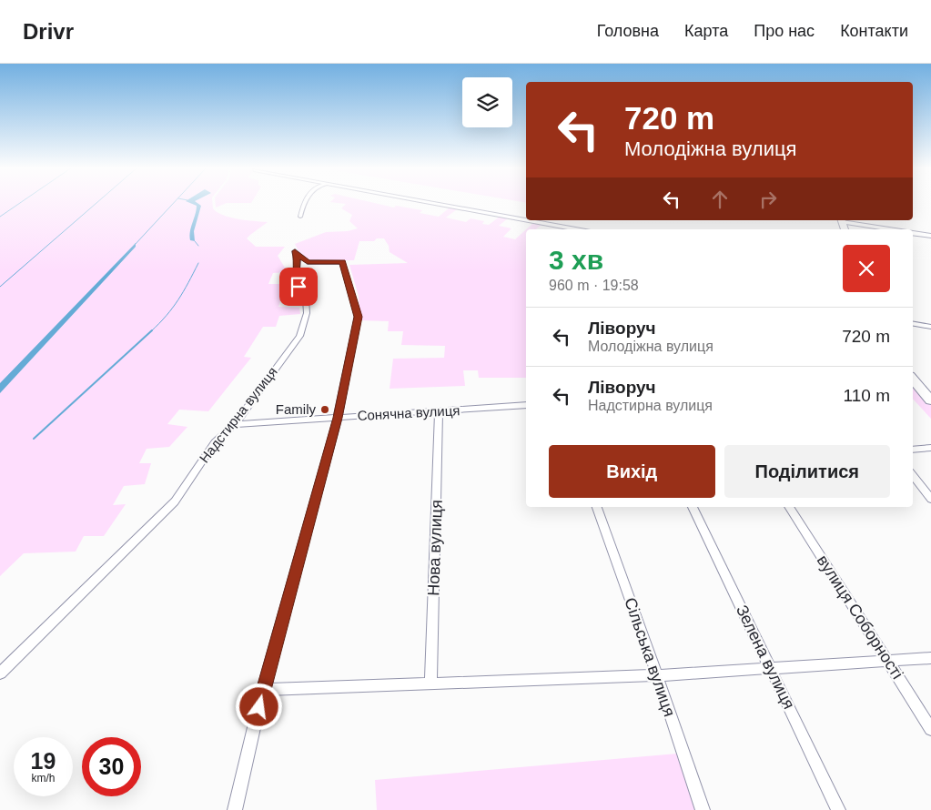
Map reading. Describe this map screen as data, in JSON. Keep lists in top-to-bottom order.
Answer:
{
  "streets": {
    "street": [
      "Сонячна вулиця",
      "Надстирна вулиця",
      "Нова вулиця",
      "вулиця Соборності",
      "Сільська вулиця",
      "Зелена вулиця"
    ]
  },
  "crossings": [
    ["Сонячна вулиця", "Надстирна вулиця"],
    ["Сонячна вулиця", "Нова вулиця"]
  ],
  "places": ["Family"],
  "page": {
    "header": "Drivr",
    "nav": [
      "Головна",
      "Карта",
      "Про нас",
      "Контакти"
    ],
    "turn": ["720 m", "Молодіжна вулиця"],
    "heading": ["3 хв", "960 m · 19:58"],
    "list": [
      {
        "name": "Ліворуч",
        "note": "Молодіжна вулиця",
        "value": "720 m"
      },
      {
        "name": "Ліворуч",
        "note": "Надстирна вулиця",
        "value": "110 m"
      }
    ],
    "buttons": ["Вихід", "Поділитися"],
    "speed": "19 km/h",
    "limit": "30"
  }
}
